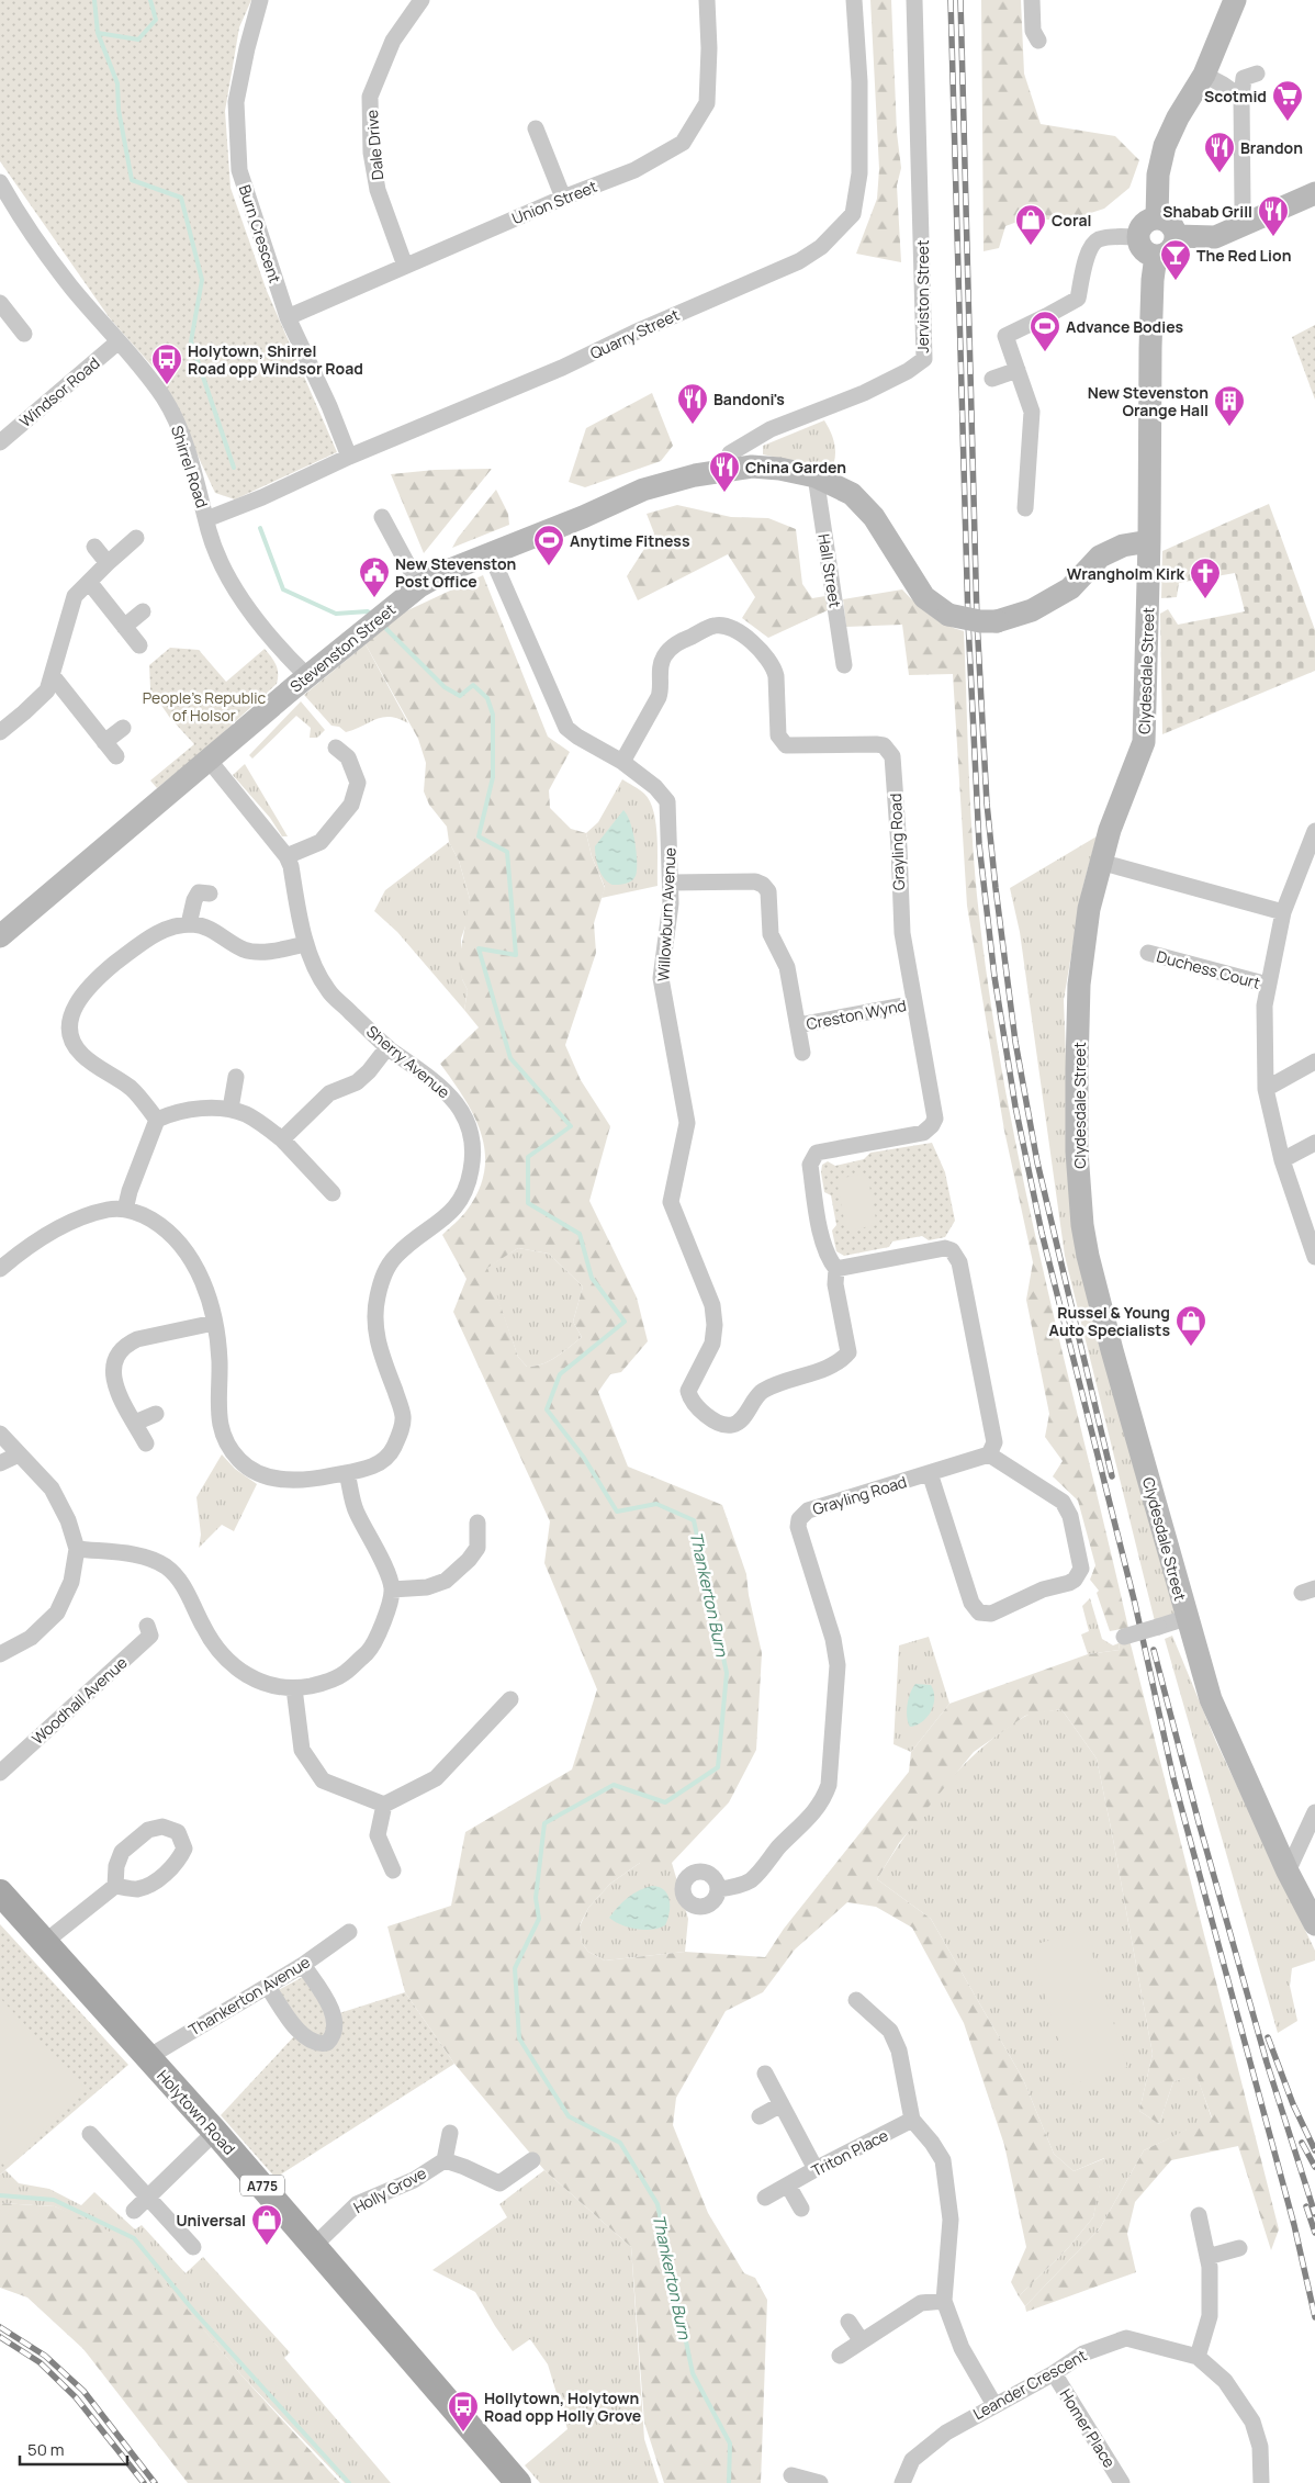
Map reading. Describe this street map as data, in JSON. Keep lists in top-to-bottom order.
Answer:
{
  "streets": {
    "main road": [
      "Stevenston Street",
      "Clydesdale Street",
      "Holytown Road",
      "A775"
    ],
    "street": [
      "Dale Drive",
      "Union Street",
      "Burn Crescent",
      "Jerviston Street",
      "Quarry Street",
      "Windsor Road",
      "Shirrel Road",
      "Hall Street",
      "Grayling Road",
      "Willowburn Avenue",
      "Duchess Court",
      "Creston Wynd",
      "Sherry Avenue",
      "Woodhall Avenue",
      "Thankerton Avenue",
      "Triton Place",
      "Holly Grove",
      "Leander Crescent",
      "Homer Place"
    ]
  },
  "crossings": [
    ["Dale Drive", "Union Street"],
    ["Union Street", "Burn Crescent"],
    ["Burn Crescent", "Quarry Street"],
    ["Jerviston Street", "Stevenston Street"],
    ["Quarry Street", "Shirrel Road"],
    ["Windsor Road", "Shirrel Road"],
    ["Shirrel Road", "Stevenston Street"],
    ["Hall Street", "Stevenston Street"],
    ["Stevenston Street", "Clydesdale Street"],
    ["Stevenston Street", "Willowburn Avenue"],
    ["Stevenston Street", "Sherry Avenue"],
    ["Grayling Road", "Willowburn Avenue"],
    ["Grayling Road", "Creston Wynd"],
    ["Willowburn Avenue", "Creston Wynd"],
    ["Thankerton Avenue", "Holytown Road"],
    ["Holytown Road", "Holly Grove"],
    ["Leander Crescent", "Homer Place"]
  ],
  "water": ["Thankerton Burn"],
  "parks": ["People's Republic of Holsor"],
  "places": {
    "supermarket": ["Scotmid"],
    "restaurant": [
      "Brandon",
      "Shabab Grill",
      "Bandoni's",
      "China Garden"
    ],
    "shop": ["Coral", "Russel & Young Auto Specialists", "Universal"],
    "bar": ["The Red Lion"],
    "sports": ["Advance Bodies", "Anytime Fitness"],
    "bus stop": ["Holytown, Shirrel Road opp Windsor Road", "Hollytown, Holytown Road opp Holly Grove"],
    "building": ["New Stevenston Orange Hall"],
    "public building": ["New Stevenston Post Office"],
    "church": ["Wrangholm Kirk"]
  },
  "scale_bar": "50 m"
}
